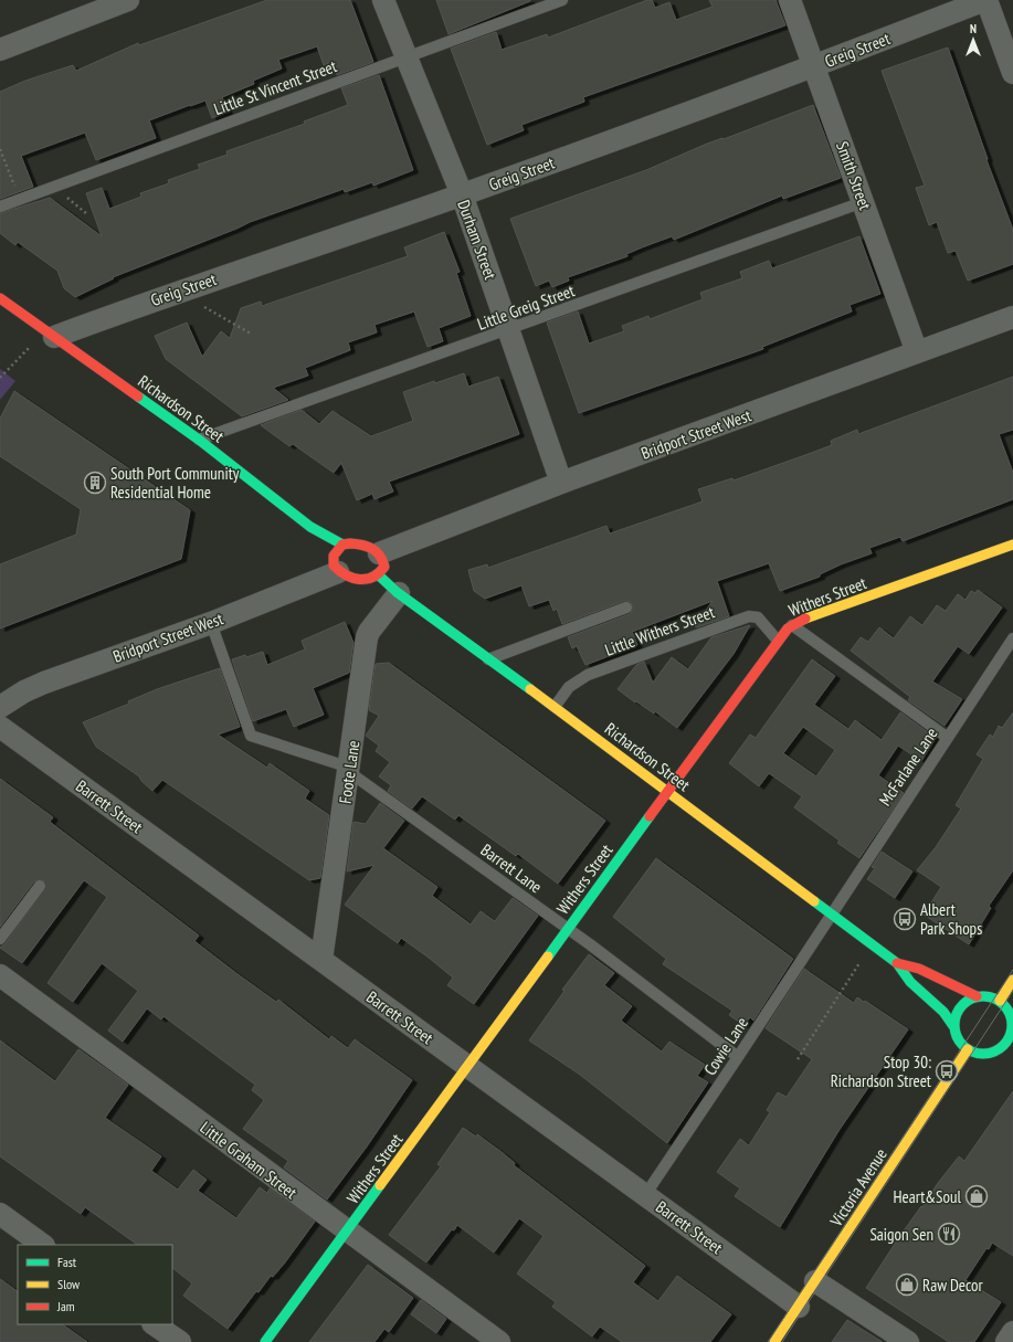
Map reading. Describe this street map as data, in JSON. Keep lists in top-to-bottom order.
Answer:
{
  "streets": {
    "street": [
      "Greig Street",
      "Smith Street",
      "Durham Street",
      "Richardson Street",
      "Bridport Street West",
      "Withers Street",
      "Foote Lane",
      "Barrett Street",
      "Little Graham Street",
      "Victoria Avenue"
    ],
    "lane": [
      "Little St Vincent Street",
      "Little Greig Street",
      "Little Withers Street",
      "McFarlane Lane",
      "Barrett Lane",
      "Cowie Lane"
    ]
  },
  "crossings": [
    ["Greig Street", "Smith Street"],
    ["Greig Street", "Durham Street"],
    ["Greig Street", "Richardson Street"],
    ["Little St Vincent Street", "Durham Street"],
    ["Smith Street", "Little Greig Street"],
    ["Smith Street", "Bridport Street West"],
    ["Durham Street", "Little Greig Street"],
    ["Durham Street", "Bridport Street West"],
    ["Little Greig Street", "Richardson Street"],
    ["Richardson Street", "Bridport Street West"],
    ["Richardson Street", "Withers Street"],
    ["Richardson Street", "Little Withers Street"],
    ["Richardson Street", "McFarlane Lane"],
    ["Richardson Street", "Foote Lane"],
    ["Richardson Street", "Cowie Lane"],
    ["Richardson Street", "Victoria Avenue"],
    ["Bridport Street West", "Barrett Lane"],
    ["Withers Street", "Little Withers Street"],
    ["Withers Street", "Barrett Street"],
    ["Withers Street", "Barrett Lane"],
    ["Withers Street", "Little Graham Street"],
    ["McFarlane Lane", "Cowie Lane"],
    ["Foote Lane", "Barrett Street"],
    ["Foote Lane", "Barrett Lane"],
    ["Barrett Street", "Cowie Lane"],
    ["Barrett Street", "Victoria Avenue"],
    ["Barrett Lane", "Cowie Lane"]
  ],
  "places": {
    "building": ["South Port Community Residential Home"],
    "bus stop": ["Albert Park Shops", "Stop 30: Richardson Street"],
    "shop": ["Heart&Soul", "Raw Decor"],
    "restaurant": ["Saigon Sen"]
  },
  "legend": ["Fast", "Slow", "Jam"],
  "north": "top"
}
